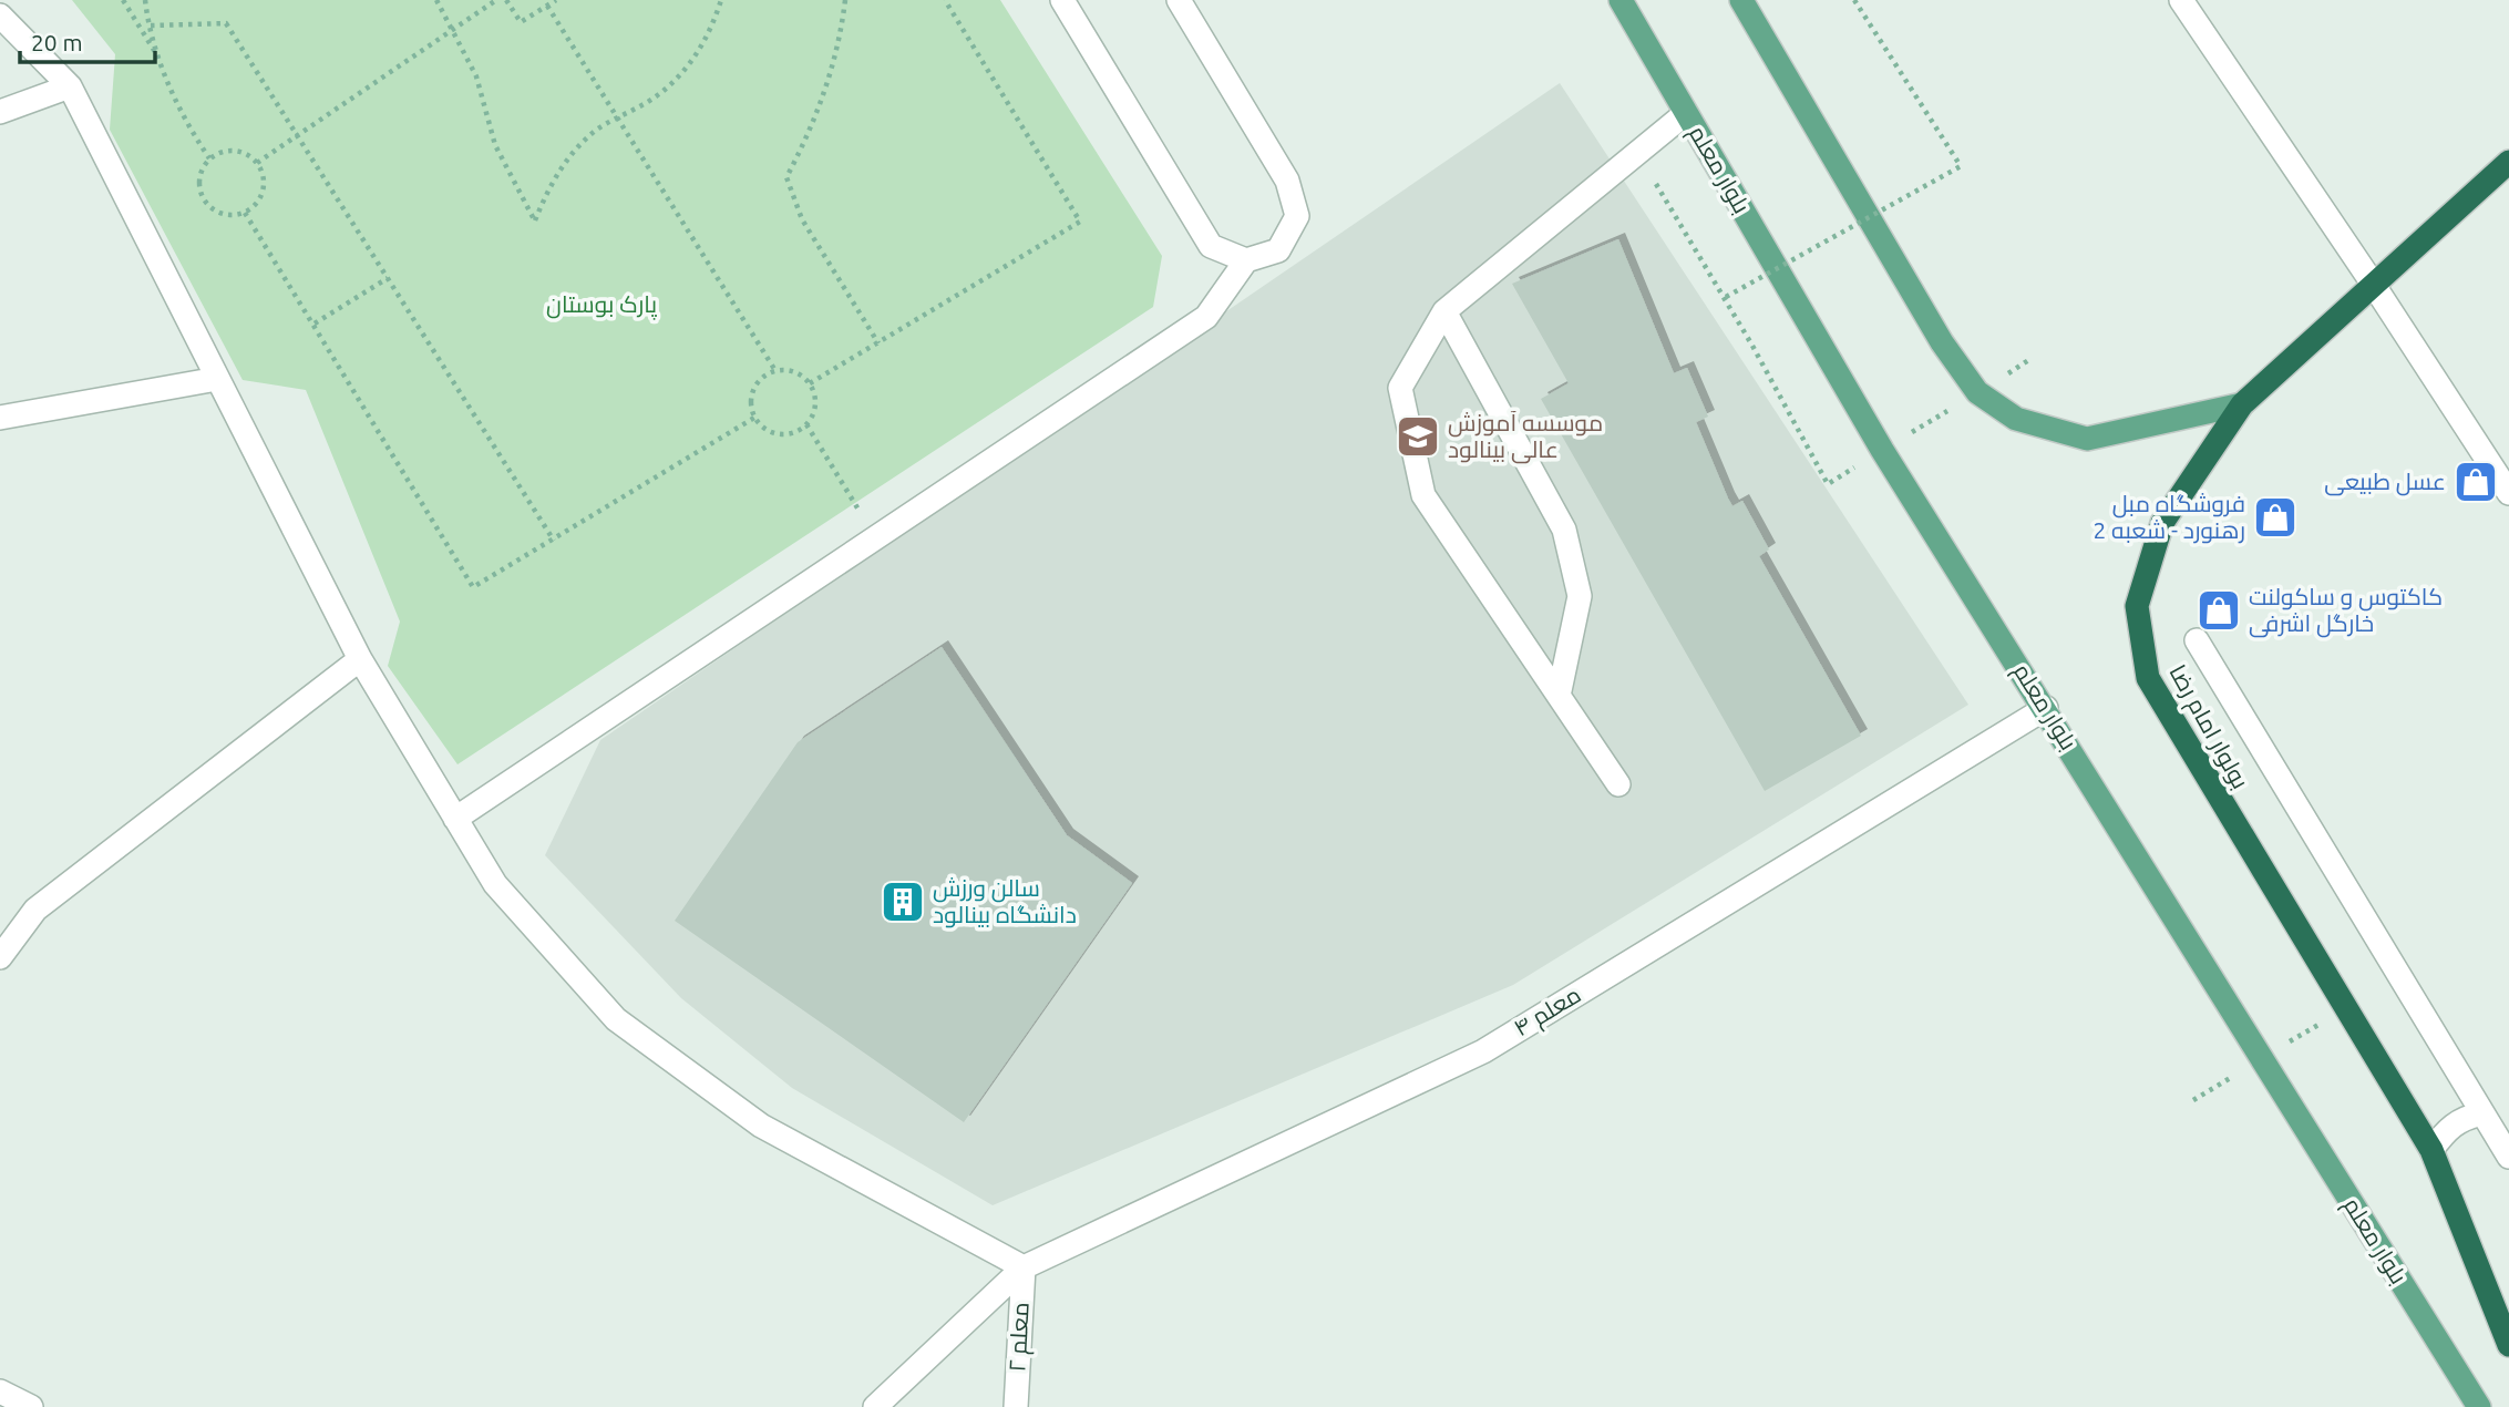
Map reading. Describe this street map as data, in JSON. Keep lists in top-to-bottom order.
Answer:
{
  "streets": {
    "highway": ["بولوار امام رضا"],
    "main road": ["بلوار معلم"],
    "street": ["معلم ۴", "معلم ۲"]
  },
  "crossings": [
    ["بلوار معلم", "معلم ۴"],
    ["معلم ۴", "معلم ۲"]
  ],
  "parks": ["پارک بوستان"],
  "places": {
    "school or university": ["موسسه آموزش عالی بینالود"],
    "shop": ["عسل طبیعی", "فروشگاه مبل رهنورد - شعبه 2", "کاکتوس و ساکولنت خارگل اشرفی"],
    "building": ["سالن ورزش دانشگاه بینالود"]
  },
  "scale_bar": "20 m"
}
